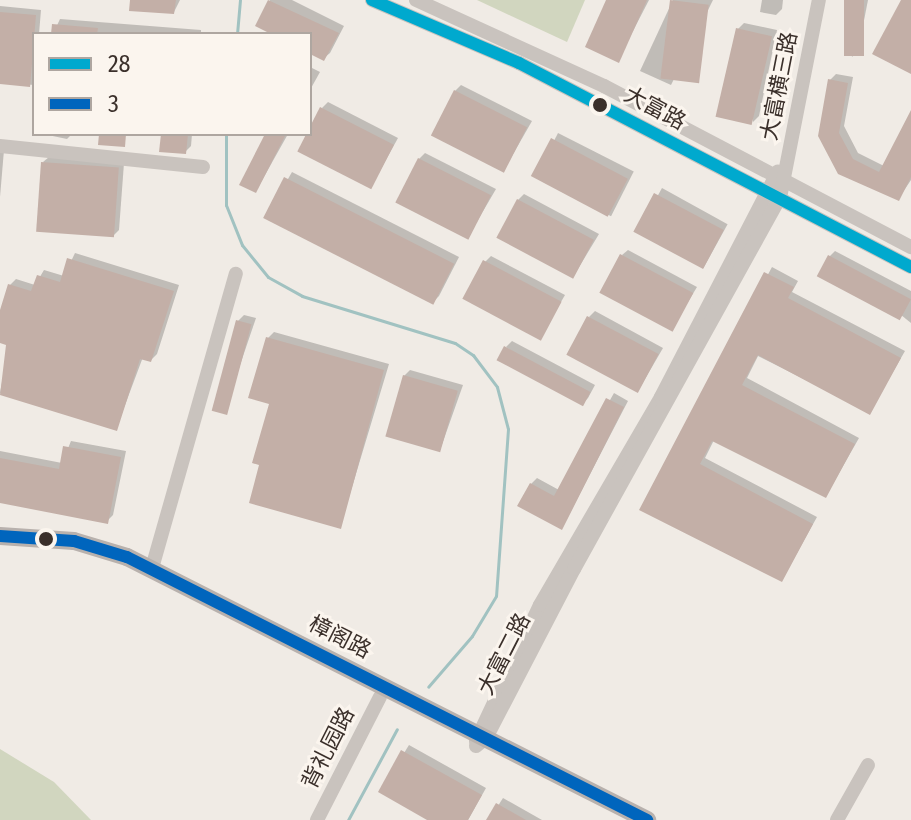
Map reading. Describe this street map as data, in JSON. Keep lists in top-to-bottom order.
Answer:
{
  "streets": {
    "main road": ["樟阁路"],
    "street": [
      "大富横三路",
      "大富路",
      "大富二路",
      "背礼园路"
    ]
  },
  "crossings": [
    ["大富横三路", "大富路"],
    ["大富横三路", "大富二路"],
    ["大富路", "大富二路"],
    ["樟阁路", "大富二路"],
    ["樟阁路", "背礼园路"]
  ],
  "lines": ["transit line 28", "transit line 3"],
  "legend": ["28", "3"]
}
